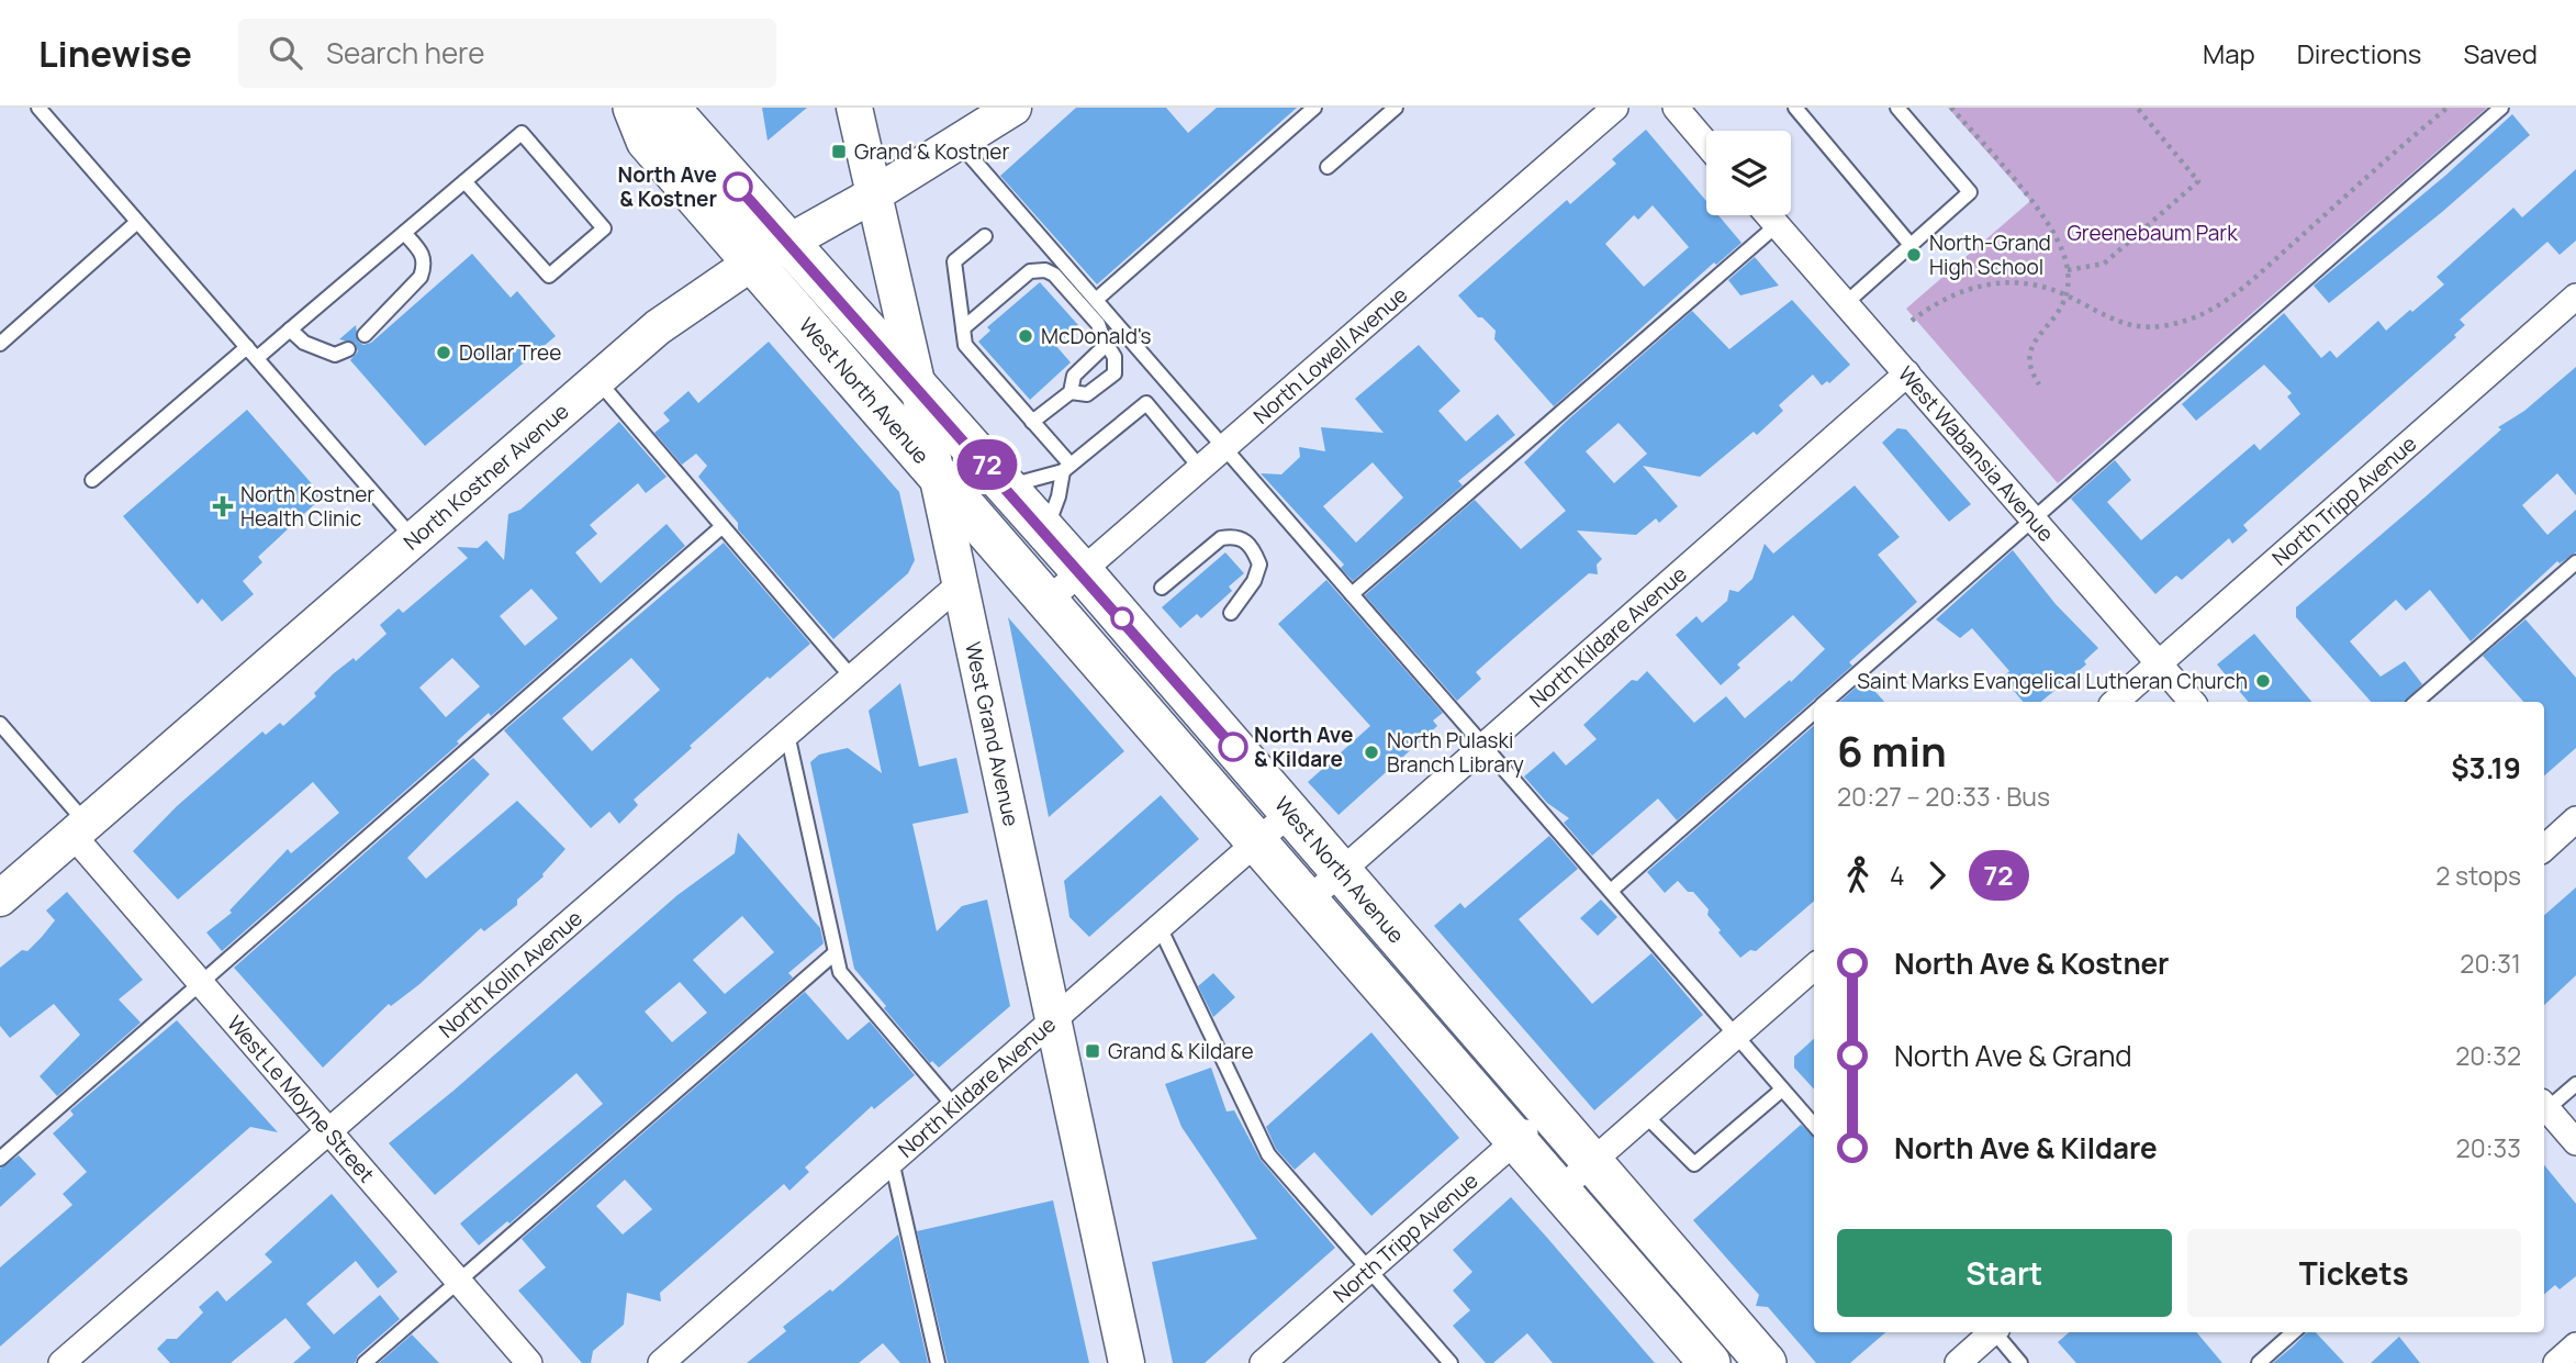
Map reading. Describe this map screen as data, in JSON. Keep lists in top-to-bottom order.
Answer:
{
  "streets": {
    "main road": ["West North Avenue", "North Kostner Avenue", "West Grand Avenue"],
    "street": [
      "North Lowell Avenue",
      "West Wabansia Avenue",
      "North Tripp Avenue",
      "North Kildare Avenue",
      "North Kolin Avenue",
      "West Le Moyne Street"
    ]
  },
  "crossings": [
    ["North Lowell Avenue", "West North Avenue"],
    ["West North Avenue", "North Kostner Avenue"],
    ["West North Avenue", "North Tripp Avenue"],
    ["West North Avenue", "North Kildare Avenue"],
    ["West North Avenue", "West Grand Avenue"],
    ["West Wabansia Avenue", "North Tripp Avenue"],
    ["West Wabansia Avenue", "North Kildare Avenue"],
    ["North Kostner Avenue", "West Grand Avenue"],
    ["North Kostner Avenue", "West Le Moyne Street"],
    ["North Kildare Avenue", "West Grand Avenue"],
    ["West Grand Avenue", "North Kolin Avenue"],
    ["North Kolin Avenue", "West Le Moyne Street"]
  ],
  "parks": ["Greenebaum Park"],
  "places": {
    "transit": ["Grand & Kostner", "Grand & Kildare"],
    "other": [
      "North Ave & Kostner",
      "North-Grand High School",
      "McDonald's",
      "Dollar Tree",
      "Saint Marks Evangelical Lutheran Church",
      "North Ave & Kildare",
      "North Pulaski Branch Library"
    ],
    "health": ["North Kostner Health Clinic"]
  },
  "lines": ["bus line 72"],
  "page": {
    "header": "Linewise",
    "search": "Search here",
    "nav": ["Map", "Directions", "Saved"],
    "on_map": "72",
    "heading": ["6 min", "20:27 – 20:33 · Bus", "$3.19"],
    "legs": ["4", "72", "2 stops"],
    "list": [
      {
        "name": "North Ave & Kostner",
        "value": "20:31"
      },
      {
        "name": "North Ave & Grand",
        "value": "20:32"
      },
      {
        "name": "North Ave & Kildare",
        "value": "20:33"
      }
    ],
    "buttons": ["Start", "Tickets"]
  }
}
